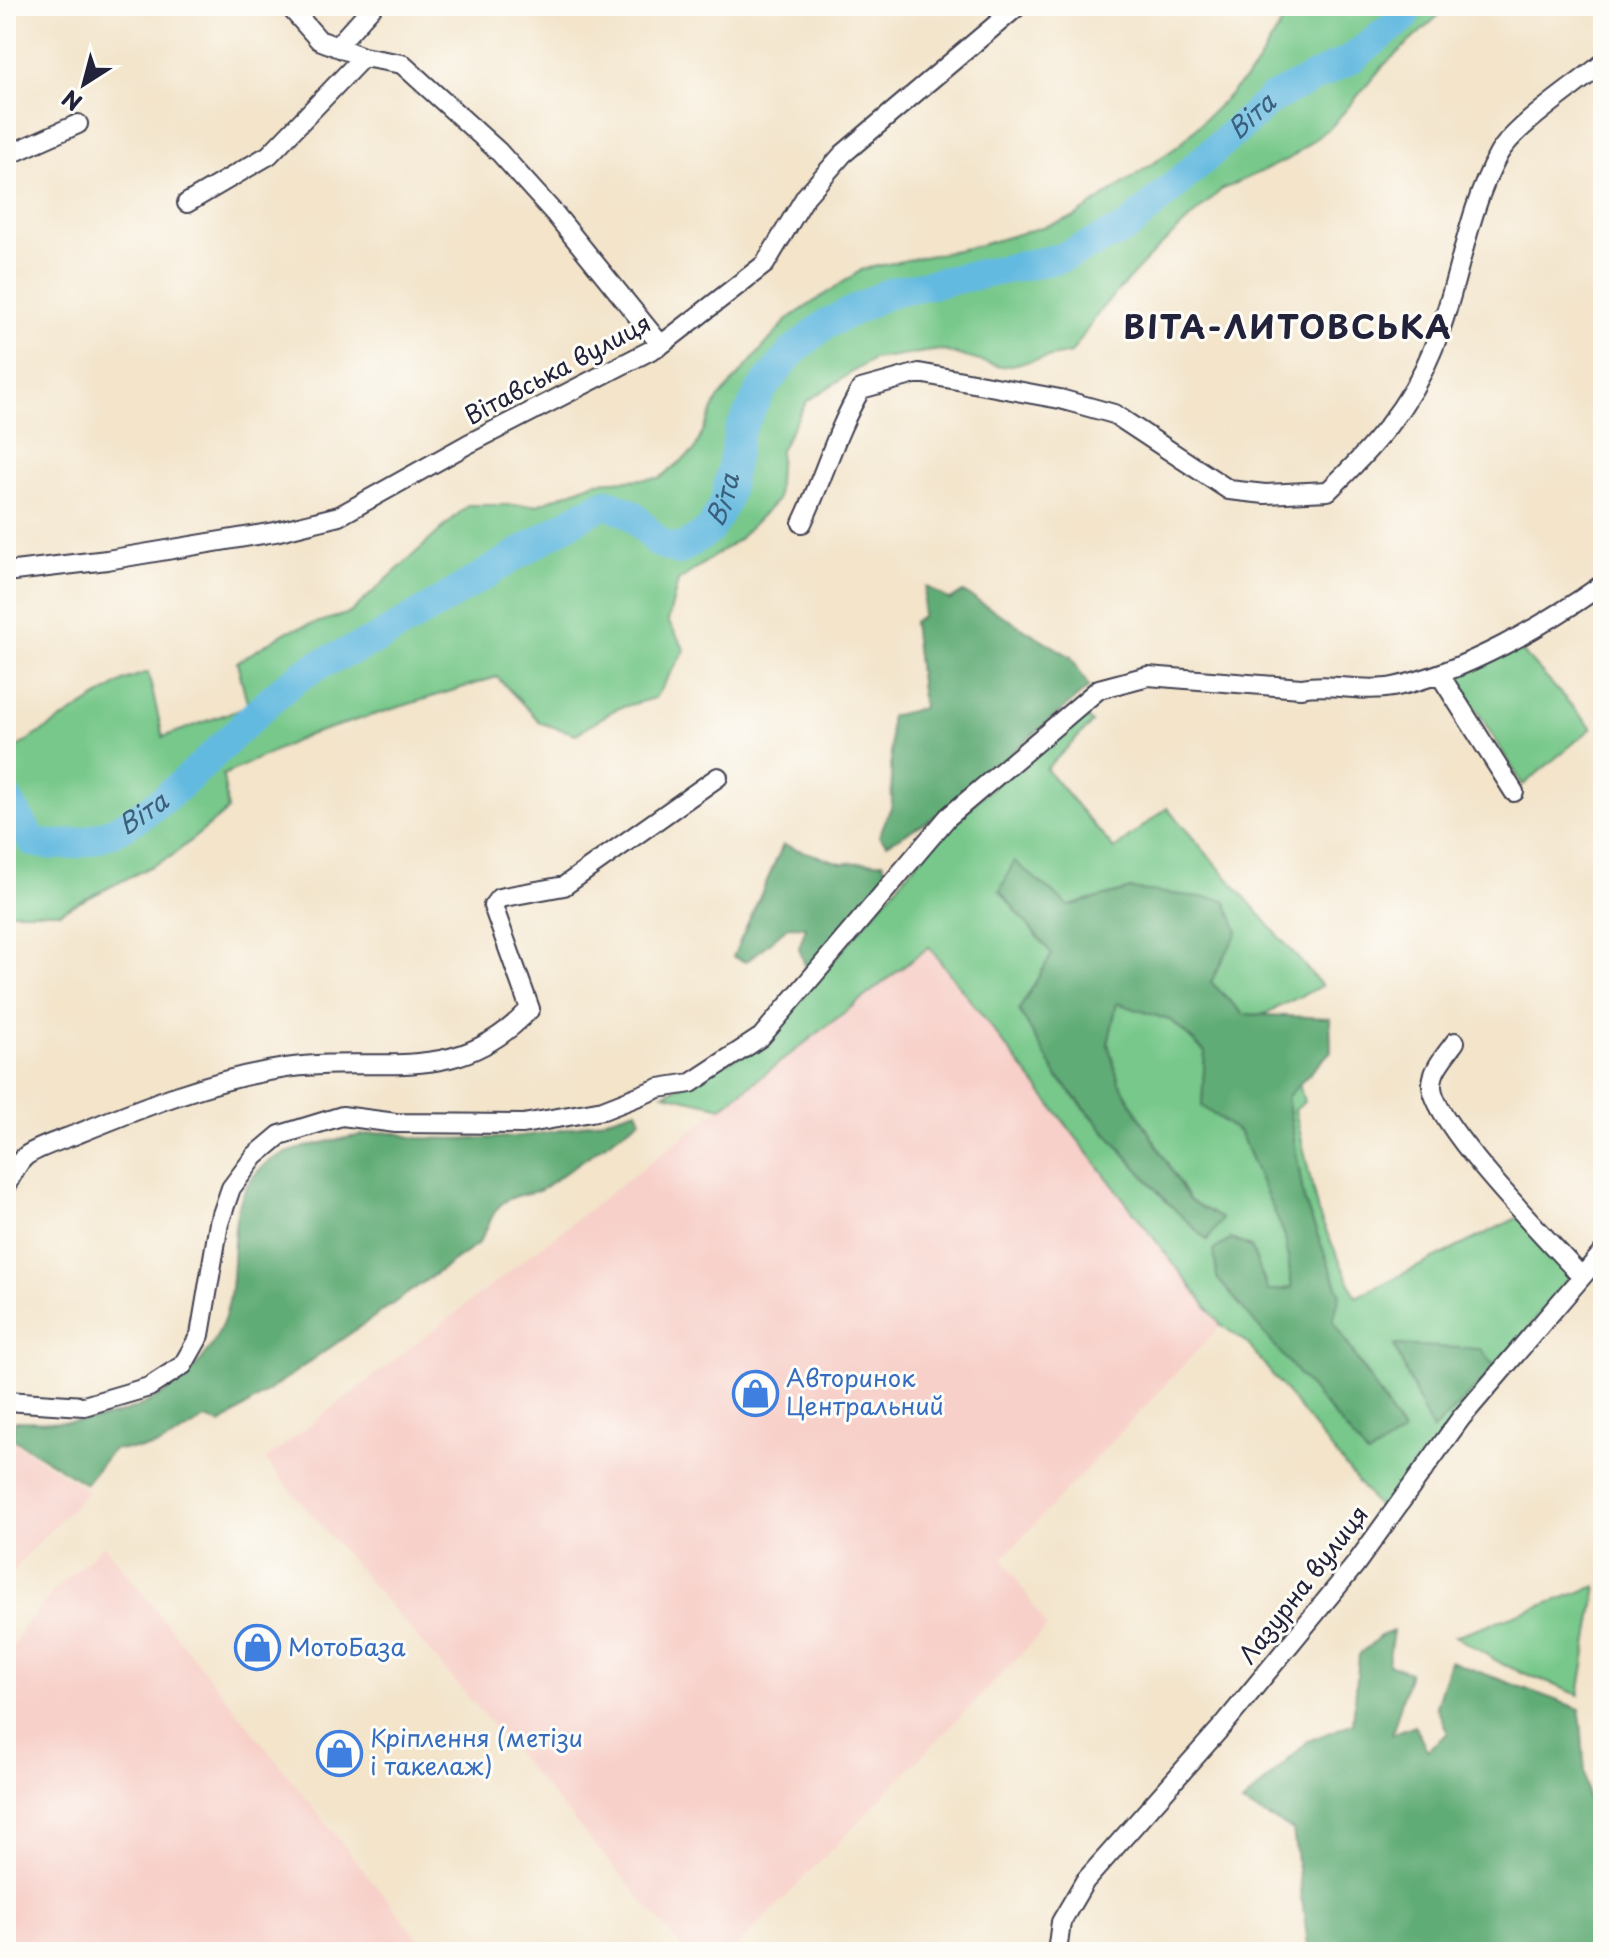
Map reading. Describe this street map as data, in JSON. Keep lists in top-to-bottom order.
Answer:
{
  "streets": {
    "street": ["Вітавська вулиця", "Лазурна вулиця"]
  },
  "districts": ["ВІТА-ЛИТОВСЬКА"],
  "water": ["Віта"],
  "places": {
    "shop": ["Авторинок Центральний", "МотоБаза", "Кріплення (метізи і такелаж)"]
  },
  "north": "bottom left"
}
